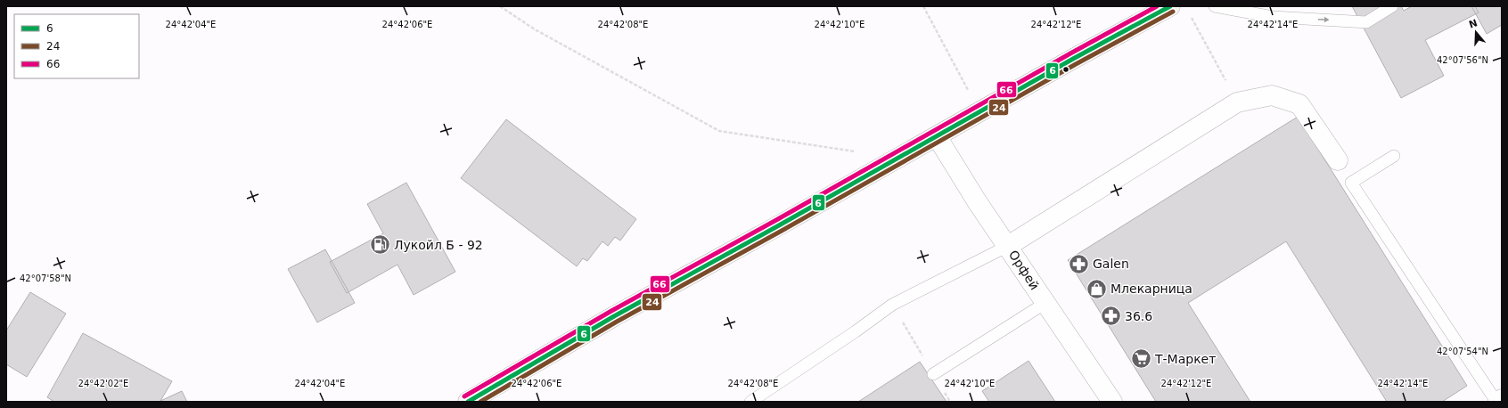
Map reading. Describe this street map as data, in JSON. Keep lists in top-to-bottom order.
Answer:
{
  "streets": {
    "street": ["Орфей"]
  },
  "places": {
    "fuel station": ["Лукойл Б - 92"],
    "pharmacy": ["Galen", "36.6"],
    "shop": ["Млекарница"],
    "supermarket": ["Т-Маркет"]
  },
  "lines": ["transit line 6", "transit line 66", "transit line 24"],
  "legend": ["6", "24", "66"],
  "north": "top",
  "coordinates": [
    "24°42'04\"E",
    "24°42'06\"E",
    "24°42'08\"E",
    "24°42'10\"E",
    "24°42'12\"E",
    "24°42'14\"E",
    "42°07'56\"N",
    "42°07'58\"N",
    "42°07'54\"N",
    "24°42'02\"E"
  ]
}
